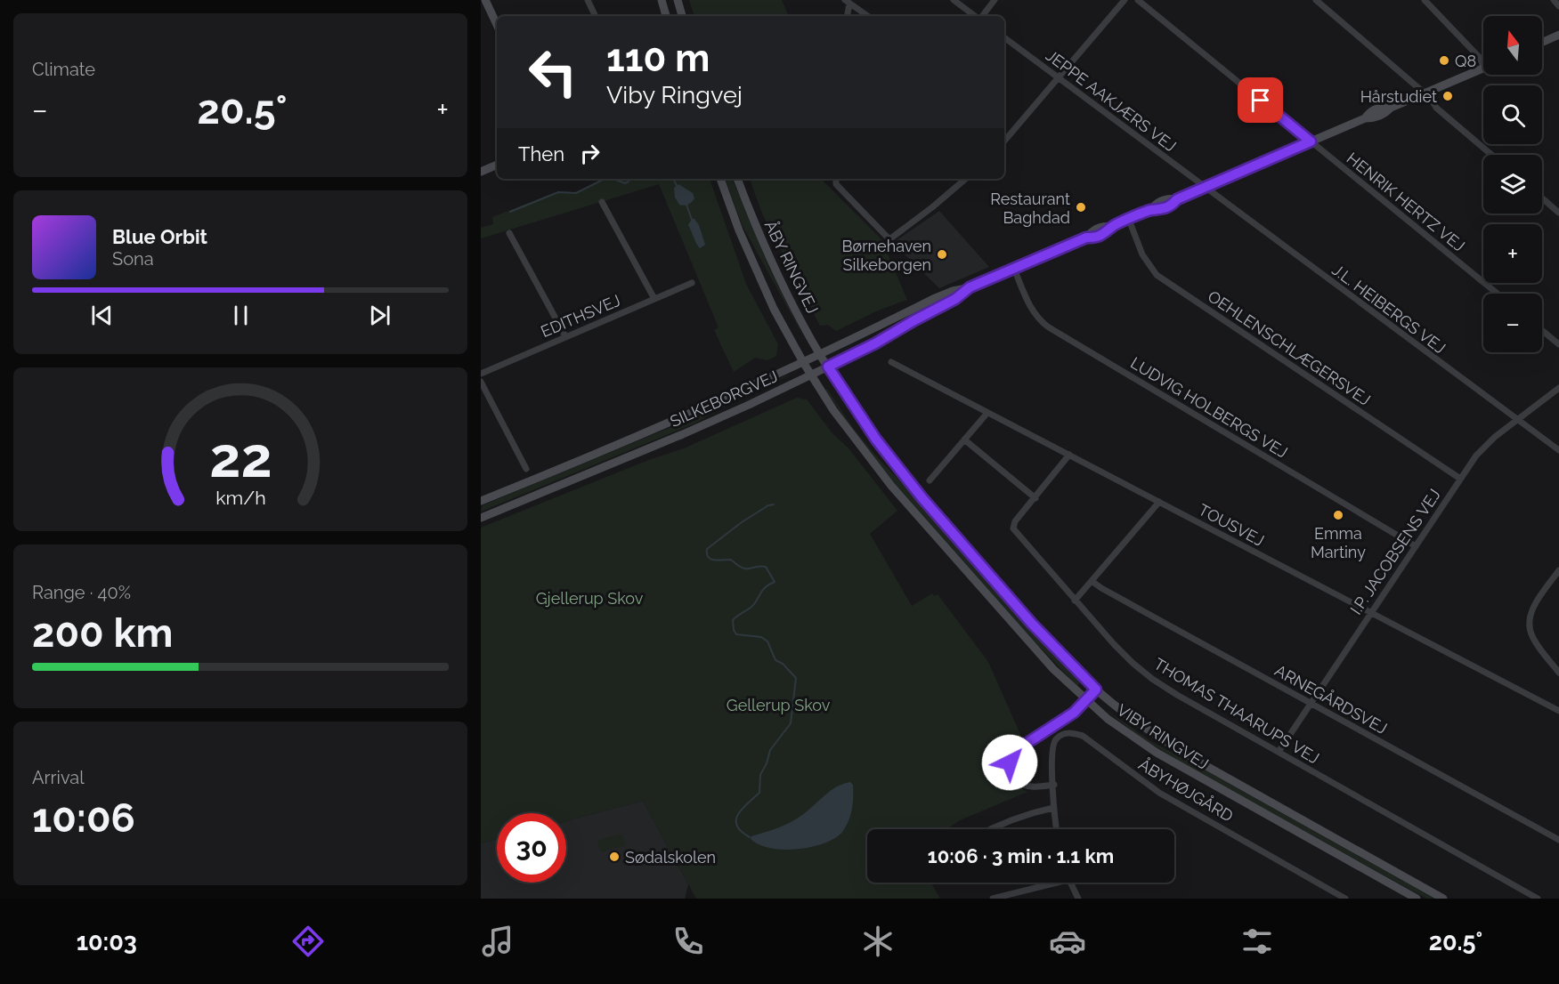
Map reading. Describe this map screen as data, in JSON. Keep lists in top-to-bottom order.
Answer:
{
  "streets": {
    "main road": ["ÅBY RINGVEJ", "SILKEBORGVEJ", "VIBY RINGVEJ"],
    "street": [
      "JEPPE AAKJÆRS VEJ",
      "HENRIK HERTZ VEJ",
      "J.L. HEIBERGS VEJ",
      "EDITHSVEJ",
      "OEHLENSCHLÆGERSVEJ",
      "LUDVIG HOLBERGS VEJ",
      "TOUSVEJ",
      "I.P. JACOBSENS VEJ",
      "ARNEGÅRDSVEJ",
      "THOMAS THAARUPS VEJ",
      "ÅBYHØJGÅRD"
    ]
  },
  "crossings": [
    ["JEPPE AAKJÆRS VEJ", "J.L. HEIBERGS VEJ"],
    ["JEPPE AAKJÆRS VEJ", "SILKEBORGVEJ"],
    ["HENRIK HERTZ VEJ", "SILKEBORGVEJ"],
    ["ÅBY RINGVEJ", "SILKEBORGVEJ"],
    ["ÅBY RINGVEJ", "VIBY RINGVEJ"],
    ["J.L. HEIBERGS VEJ", "SILKEBORGVEJ"],
    ["J.L. HEIBERGS VEJ", "I.P. JACOBSENS VEJ"],
    ["OEHLENSCHLÆGERSVEJ", "SILKEBORGVEJ"],
    ["OEHLENSCHLÆGERSVEJ", "I.P. JACOBSENS VEJ"],
    ["SILKEBORGVEJ", "LUDVIG HOLBERGS VEJ"],
    ["SILKEBORGVEJ", "VIBY RINGVEJ"],
    ["LUDVIG HOLBERGS VEJ", "I.P. JACOBSENS VEJ"],
    ["TOUSVEJ", "I.P. JACOBSENS VEJ"],
    ["TOUSVEJ", "THOMAS THAARUPS VEJ"],
    ["I.P. JACOBSENS VEJ", "ARNEGÅRDSVEJ"],
    ["I.P. JACOBSENS VEJ", "THOMAS THAARUPS VEJ"]
  ],
  "parks": ["Gjellerup Skov", "Gellerup Skov"],
  "places": [
    "Q8",
    "Hårstudiet",
    "Restaurant Baghdad",
    "Børnehaven Silkeborgen",
    "Emma Martiny",
    "Sødalskolen"
  ],
  "north": "top",
  "page": {
    "tile": [
      "Climate",
      ["Range · 40%", "200 km"],
      ["Arrival", "10:06"]
    ],
    "map_buttons": ["+", "−"],
    "turn": ["110 m", "Viby Ringvej"],
    "heat": ["−", "20.5°", "+"],
    "then": "Then",
    "song": ["Blue Orbit", "Sona"],
    "limit": "30",
    "trip": "10:06 · 3 min · 1.1 km",
    "tabs": ["10:03", "20.5°"],
    "gauge": ["22", "km/h"]
  }
}
